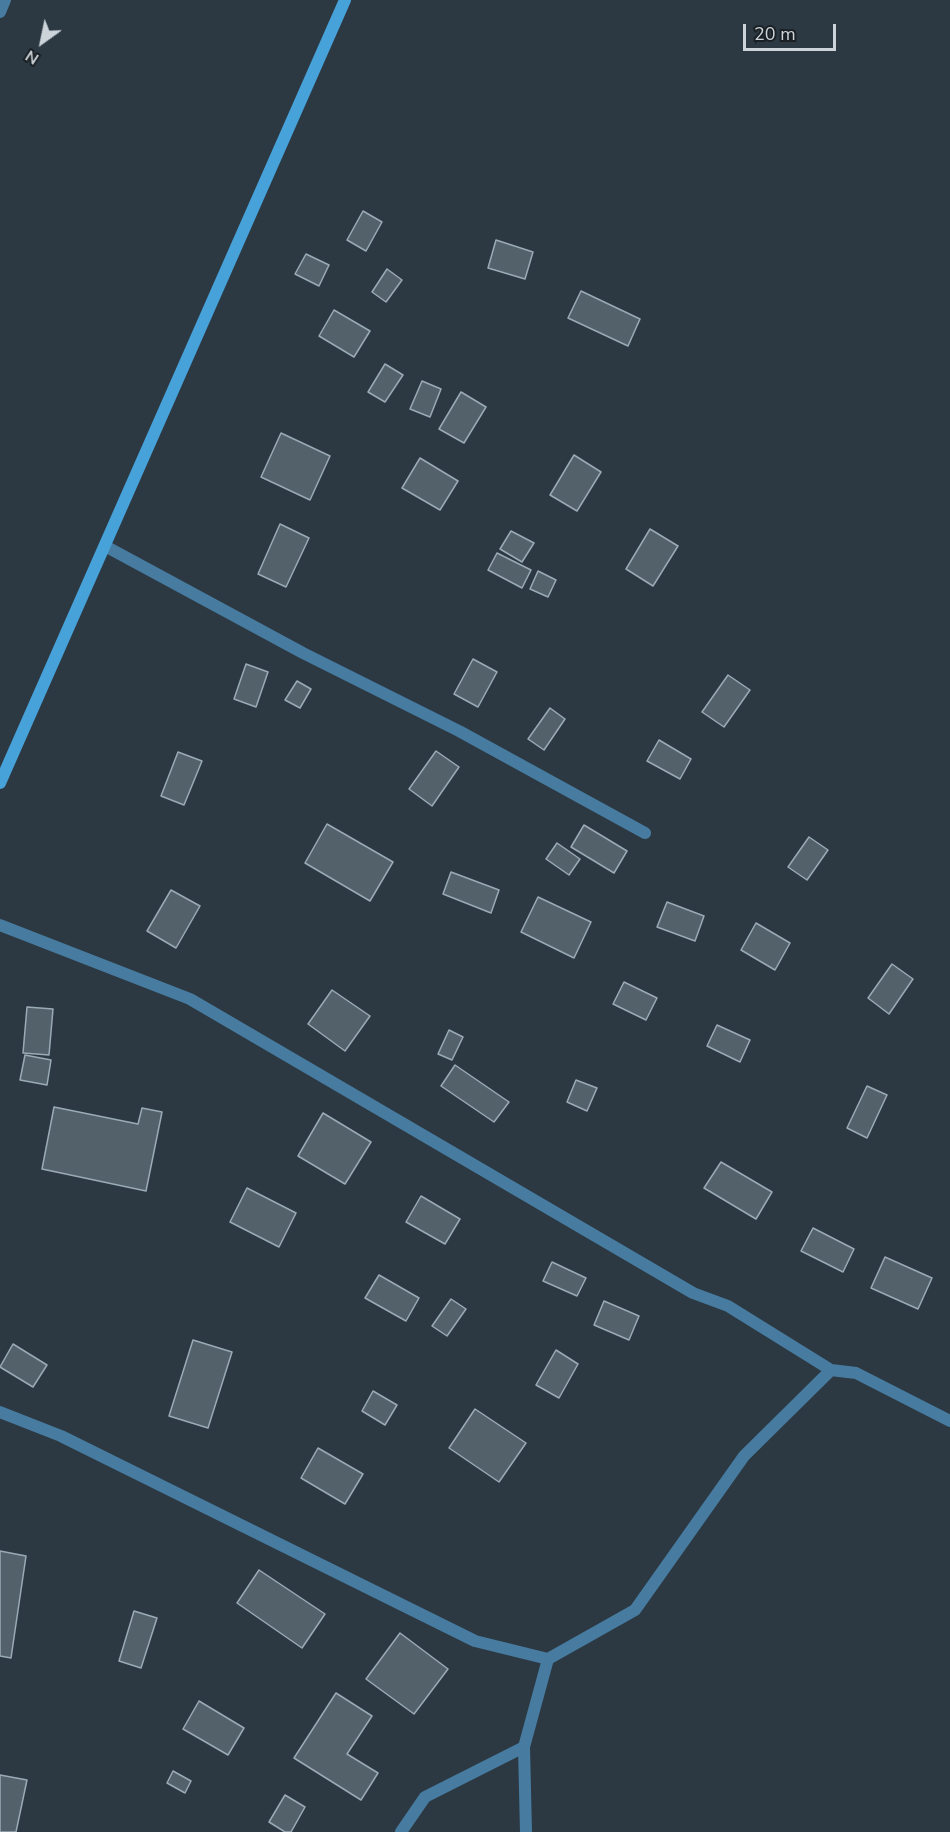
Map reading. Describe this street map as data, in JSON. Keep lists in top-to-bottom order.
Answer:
{
  "scale_bar": "20 m",
  "north": "bottom left"
}
